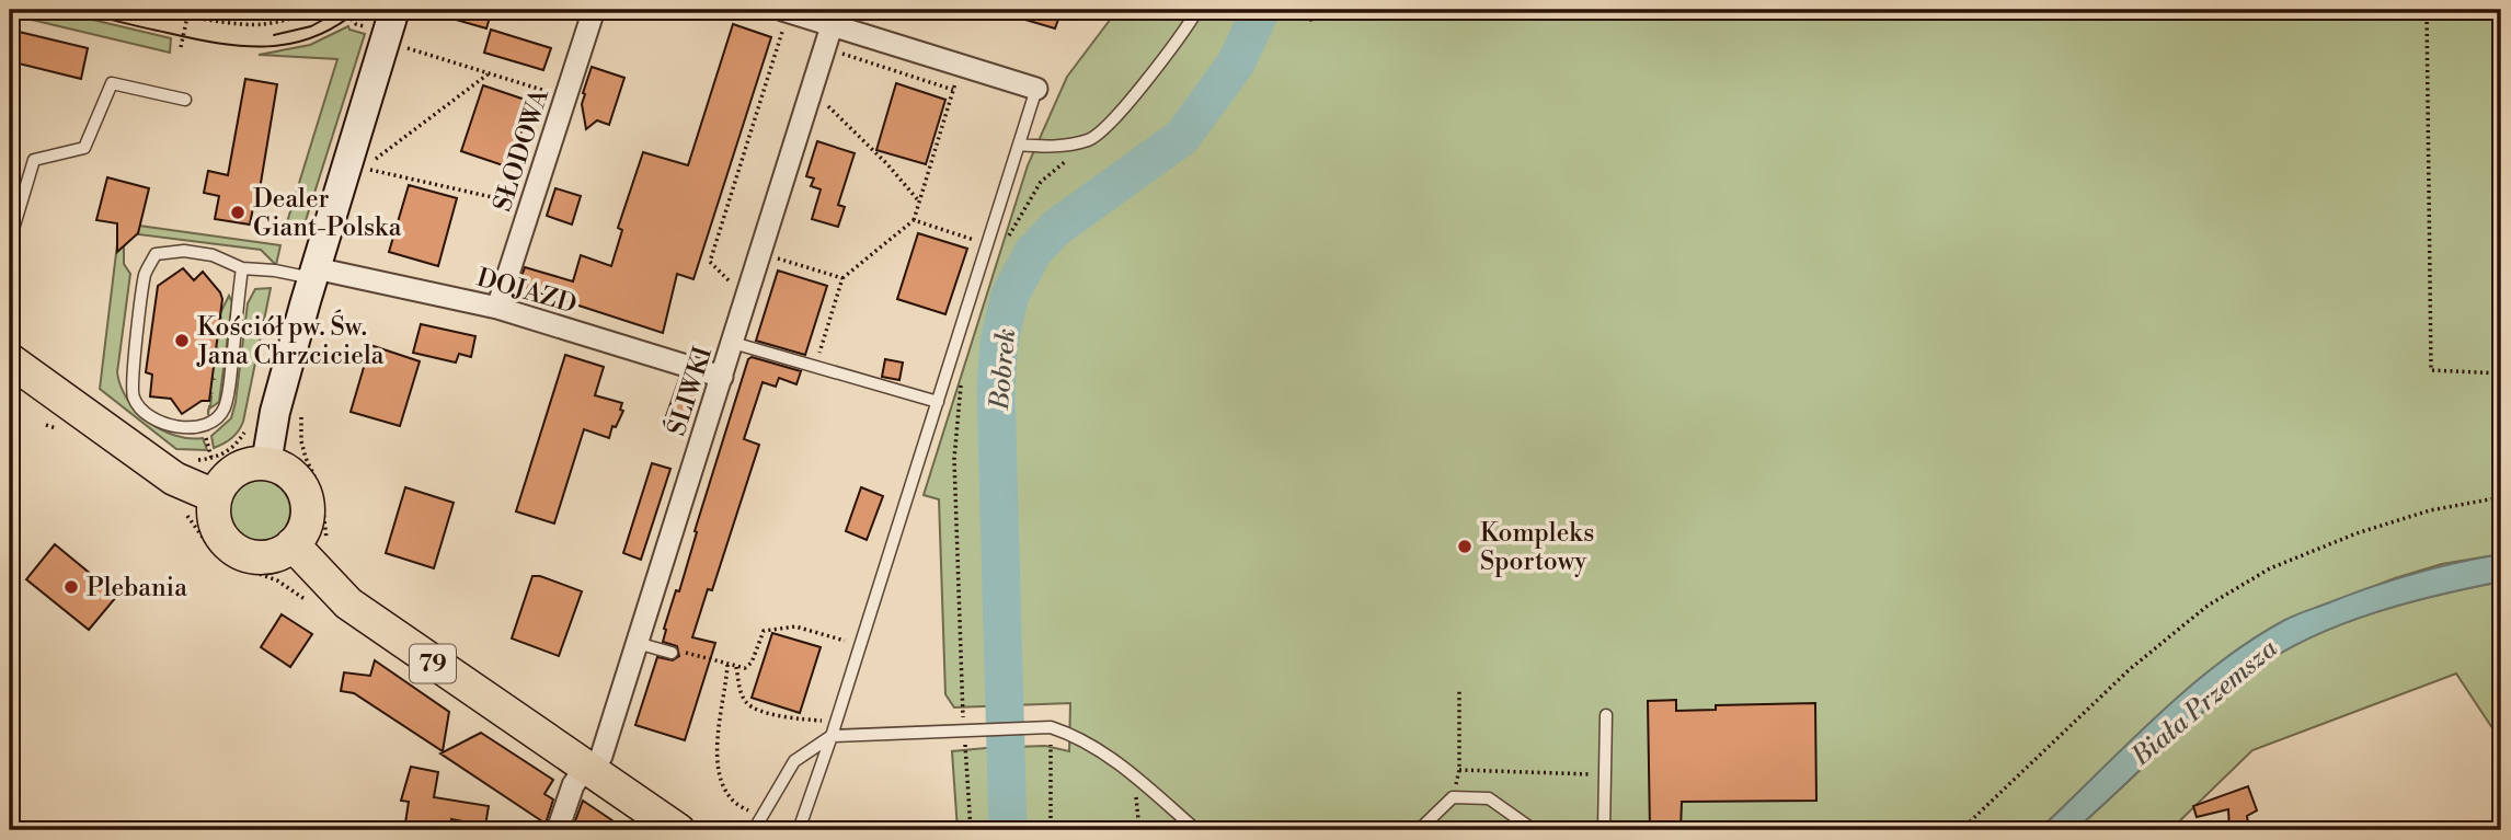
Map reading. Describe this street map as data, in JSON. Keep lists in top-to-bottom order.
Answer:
{
  "streets": {
    "main road": ["79"],
    "street": ["SŁODOWA", "DOJAZD", "ŚLIWKI"]
  },
  "crossings": [
    ["SŁODOWA", "DOJAZD"],
    ["DOJAZD", "ŚLIWKI"],
    ["ŚLIWKI", "79"]
  ],
  "water": ["Bobrek", "Biała Przemsza"],
  "places": [
    "Dealer Giant-Polska",
    "Kościół pw. Św. Jana Chrzciciela",
    "Kompleks Sportowy",
    "Plebania"
  ]
}
